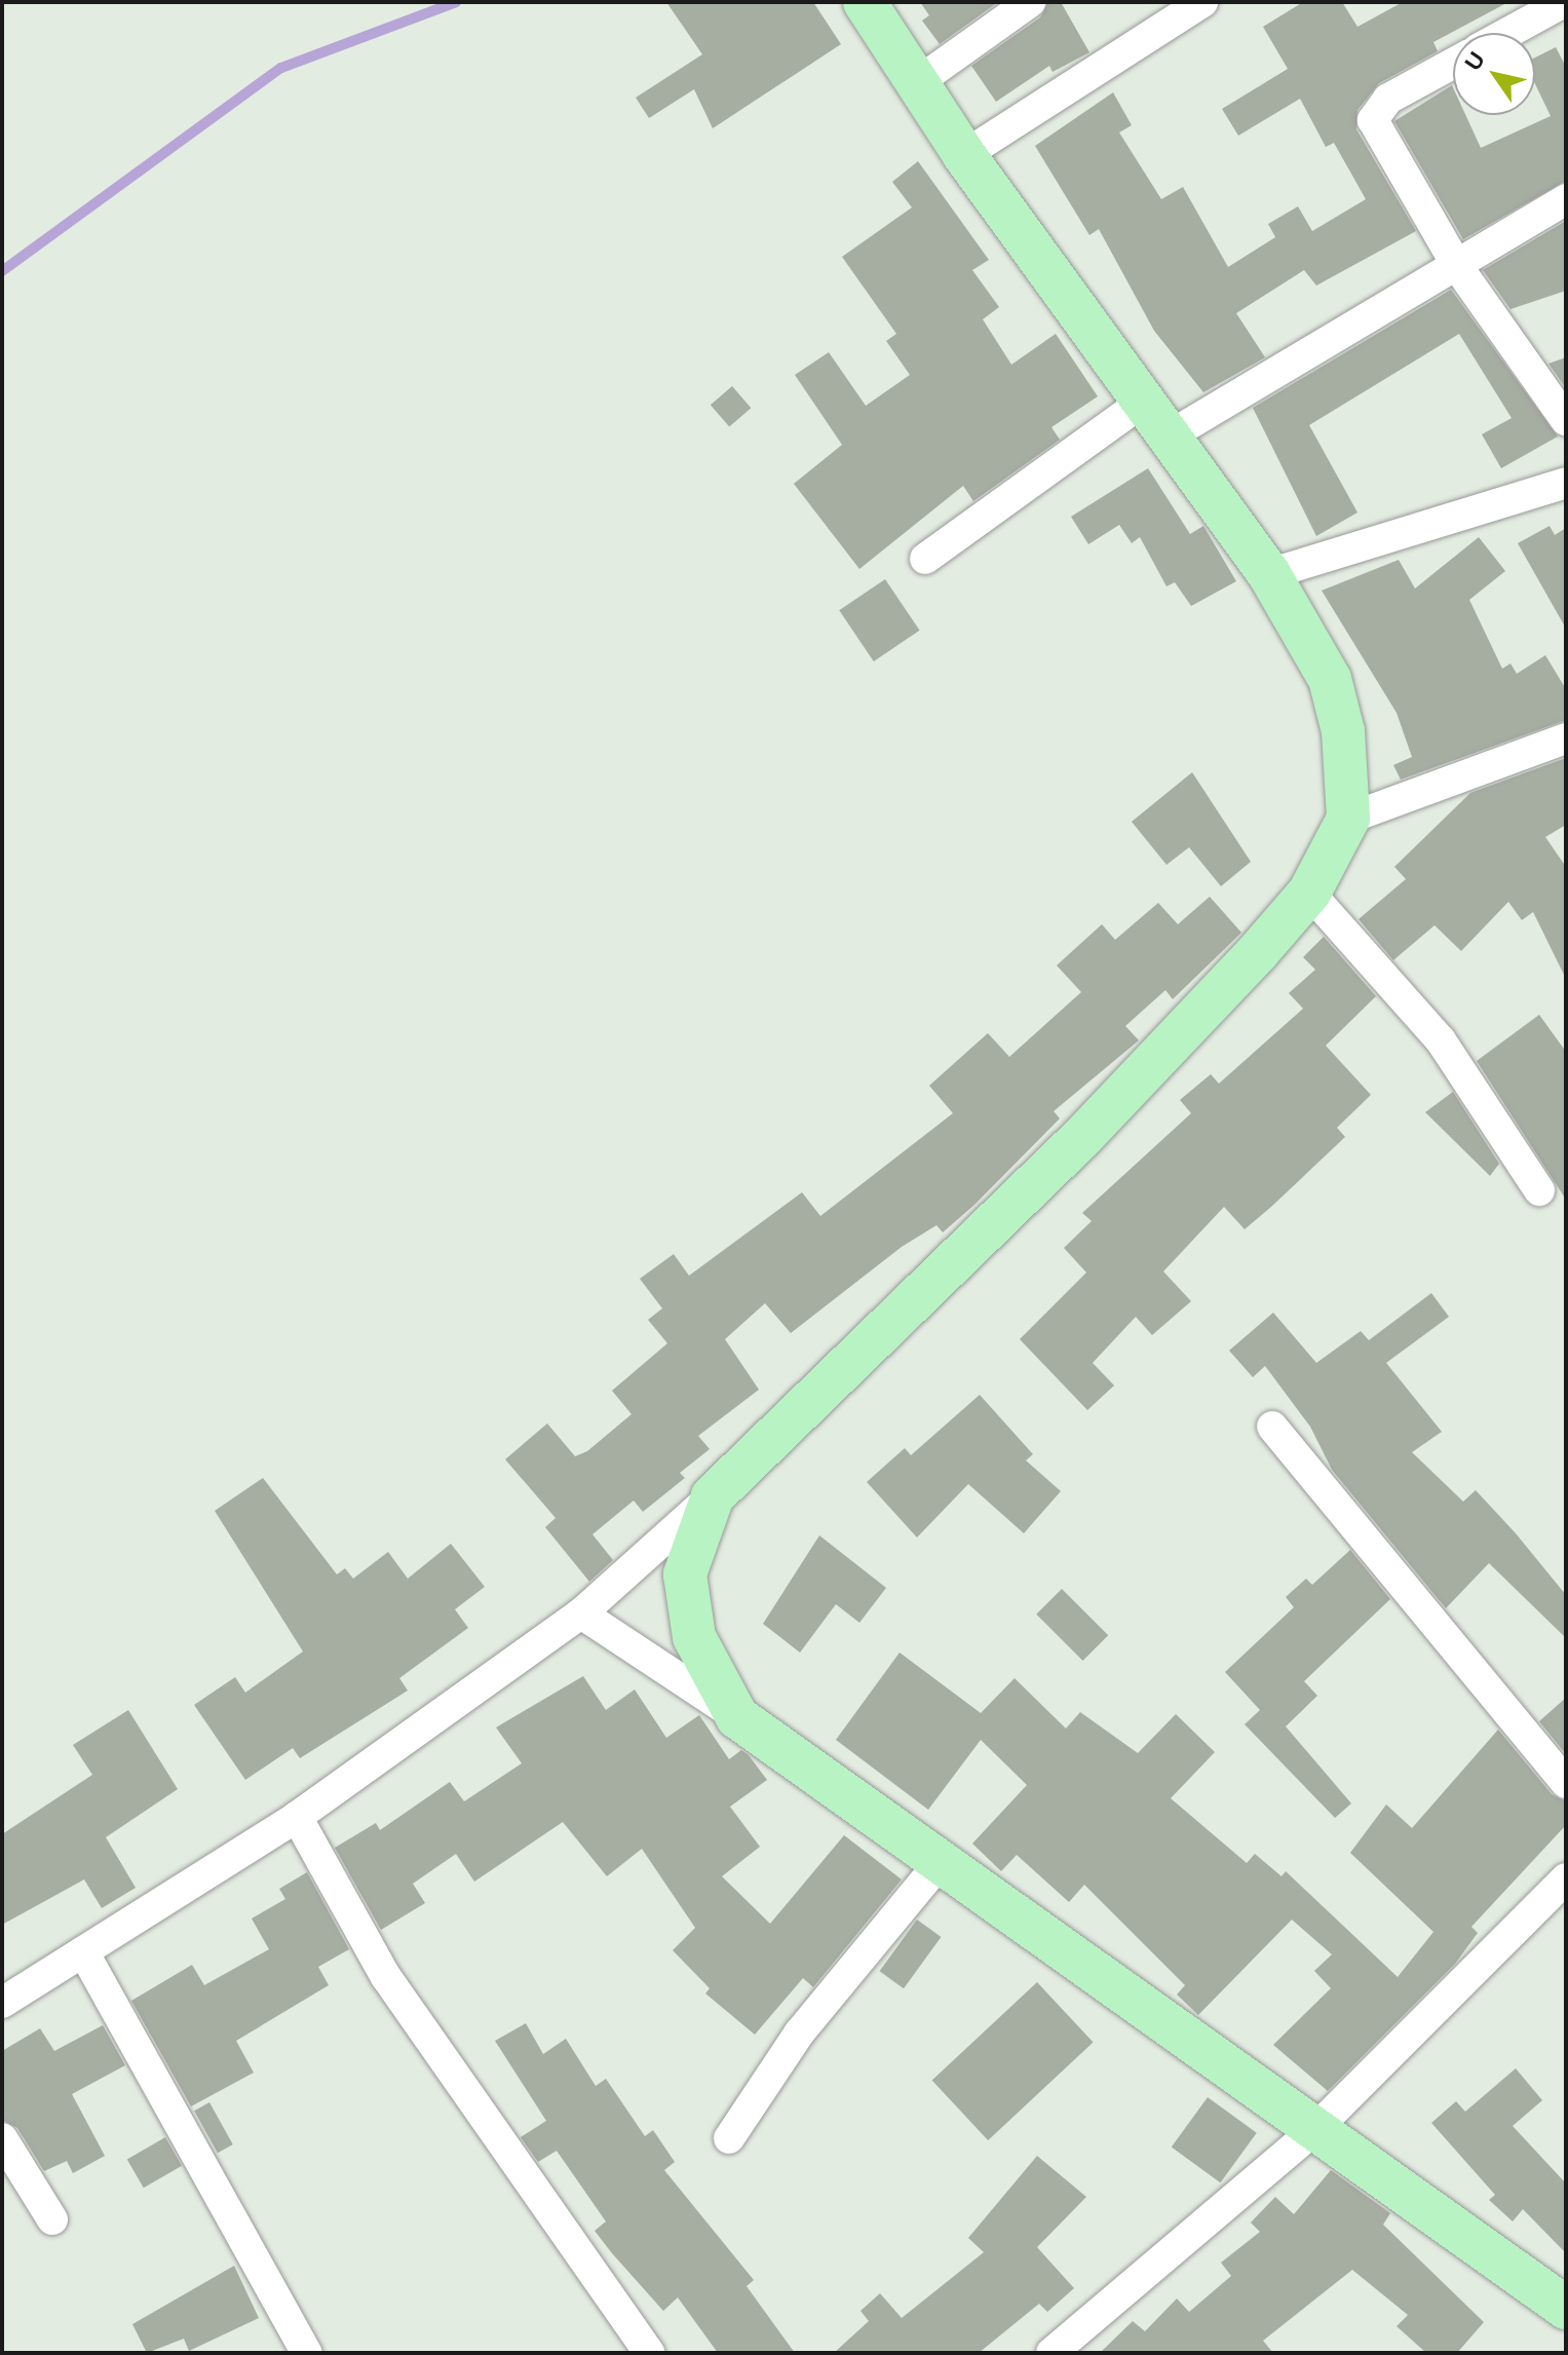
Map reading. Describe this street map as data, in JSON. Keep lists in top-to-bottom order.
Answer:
{
  "north": "top left"
}
